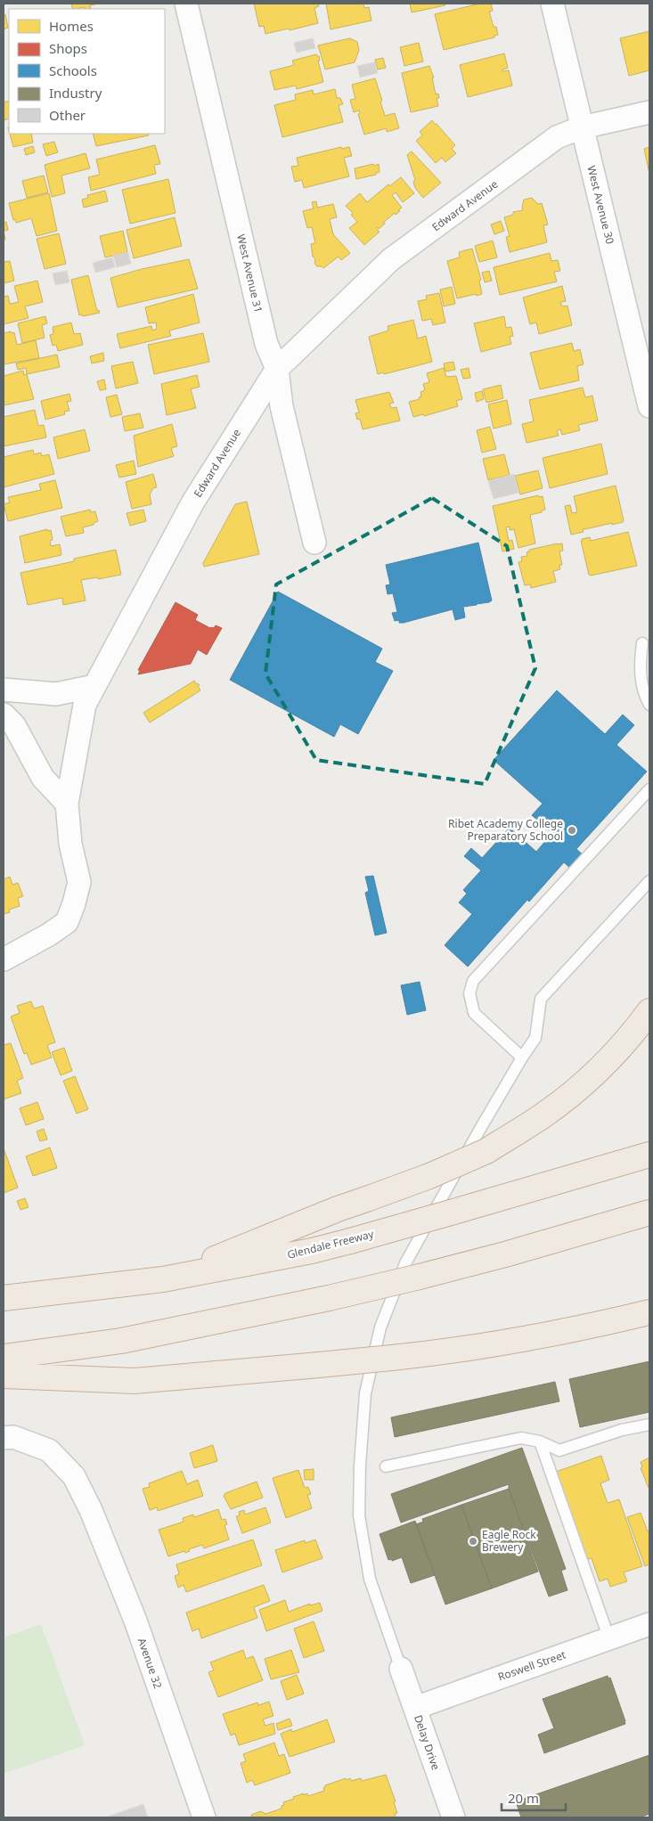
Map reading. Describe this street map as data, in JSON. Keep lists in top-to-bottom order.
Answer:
{
  "streets": {
    "highway": ["Glendale Freeway"],
    "street": [
      "West Avenue 30",
      "Edward Avenue",
      "West Avenue 31",
      "Avenue 32",
      "Roswell Street",
      "Delay Drive"
    ]
  },
  "crossings": [
    ["West Avenue 30", "Edward Avenue"],
    ["Edward Avenue", "West Avenue 31"],
    ["Roswell Street", "Delay Drive"]
  ],
  "places": ["Ribet Academy College Preparatory School", "Eagle Rock Brewery"],
  "legend": [
    "Homes",
    "Shops",
    "Schools",
    "Industry",
    "Other"
  ],
  "scale_bar": "20 m"
}
